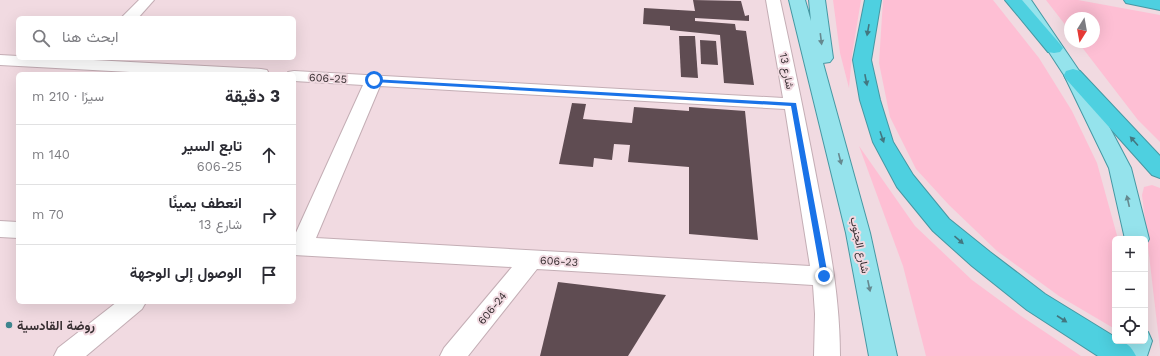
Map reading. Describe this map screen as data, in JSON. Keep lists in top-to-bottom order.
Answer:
{
  "streets": {
    "main road": ["شارع الجنوب"],
    "street": [
      "شارع 13",
      "606-25",
      "606-23",
      "606-24"
    ]
  },
  "crossings": [
    ["شارع 13", "606-25"],
    ["شارع 13", "606-23"],
    ["606-23", "606-24"]
  ],
  "places": ["روضة القادسية"],
  "north": "bottom",
  "page": {
    "search": "ابحث هنا",
    "heading": ["3 دقيقة", "سيرًا · 210 m"],
    "list": [
      ["تابع السير", "606-25", "140 m"],
      ["انعطف يمينًا", "شارع 13", "70 m"],
      "الوصول إلى الوجهة"
    ],
    "map_buttons": ["+", "−"]
  }
}
